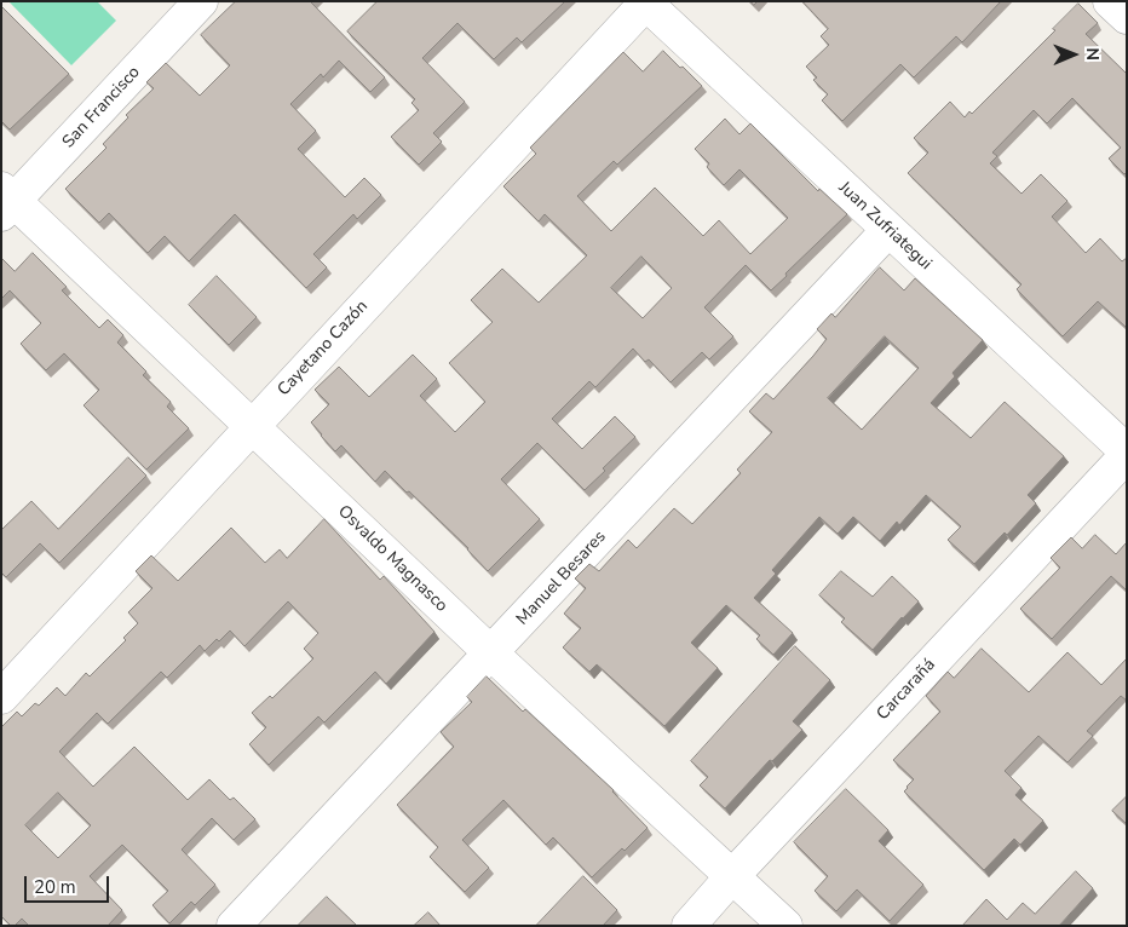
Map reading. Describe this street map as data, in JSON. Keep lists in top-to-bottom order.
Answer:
{
  "streets": {
    "street": [
      "San Francisco",
      "Juan Zufriategui",
      "Cayetano Cazón",
      "Osvaldo Magnasco",
      "Manuel Besares",
      "Carcarañá"
    ]
  },
  "crossings": [
    ["San Francisco", "Osvaldo Magnasco"],
    ["Juan Zufriategui", "Cayetano Cazón"],
    ["Juan Zufriategui", "Manuel Besares"],
    ["Juan Zufriategui", "Carcarañá"],
    ["Cayetano Cazón", "Osvaldo Magnasco"],
    ["Osvaldo Magnasco", "Manuel Besares"],
    ["Osvaldo Magnasco", "Carcarañá"]
  ],
  "scale_bar": "20 m",
  "north": "right"
}
